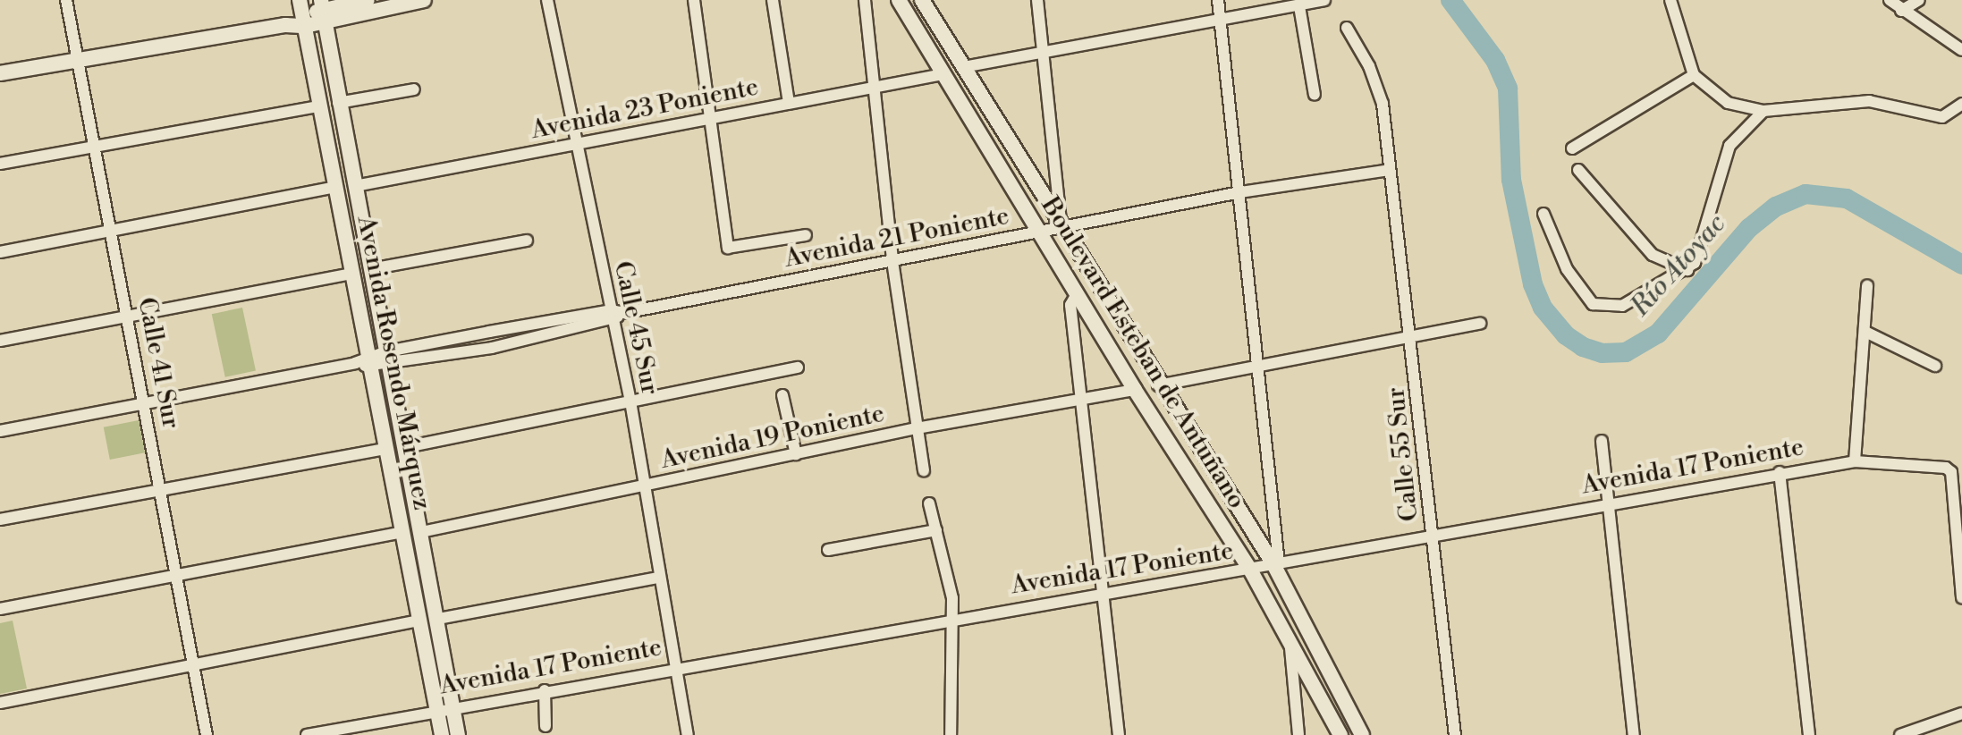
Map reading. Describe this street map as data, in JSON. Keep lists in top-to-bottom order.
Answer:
{
  "streets": {
    "main road": ["Boulevard Esteban de Antuñano", "Avenida Rosendo Márquez"],
    "street": [
      "Avenida 23 Poniente",
      "Avenida 21 Poniente",
      "Calle 45 Sur",
      "Calle 41 Sur",
      "Avenida 19 Poniente",
      "Calle 55 Sur",
      "Avenida 17 Poniente"
    ]
  },
  "crossings": [
    ["Avenida 23 Poniente", "Calle 45 Sur"],
    ["Avenida 23 Poniente", "Boulevard Esteban de Antuñano"],
    ["Avenida 23 Poniente", "Avenida Rosendo Márquez"],
    ["Avenida 21 Poniente", "Calle 45 Sur"],
    ["Avenida 21 Poniente", "Boulevard Esteban de Antuñano"],
    ["Avenida 21 Poniente", "Calle 41 Sur"],
    ["Avenida 21 Poniente", "Avenida Rosendo Márquez"],
    ["Avenida 21 Poniente", "Calle 55 Sur"],
    ["Calle 45 Sur", "Avenida 19 Poniente"],
    ["Calle 45 Sur", "Avenida 17 Poniente"],
    ["Boulevard Esteban de Antuñano", "Avenida 19 Poniente"],
    ["Boulevard Esteban de Antuñano", "Avenida 17 Poniente"],
    ["Avenida Rosendo Márquez", "Avenida 19 Poniente"],
    ["Avenida Rosendo Márquez", "Avenida 17 Poniente"],
    ["Calle 55 Sur", "Avenida 17 Poniente"]
  ],
  "water": ["Río Atoyac"]
}
